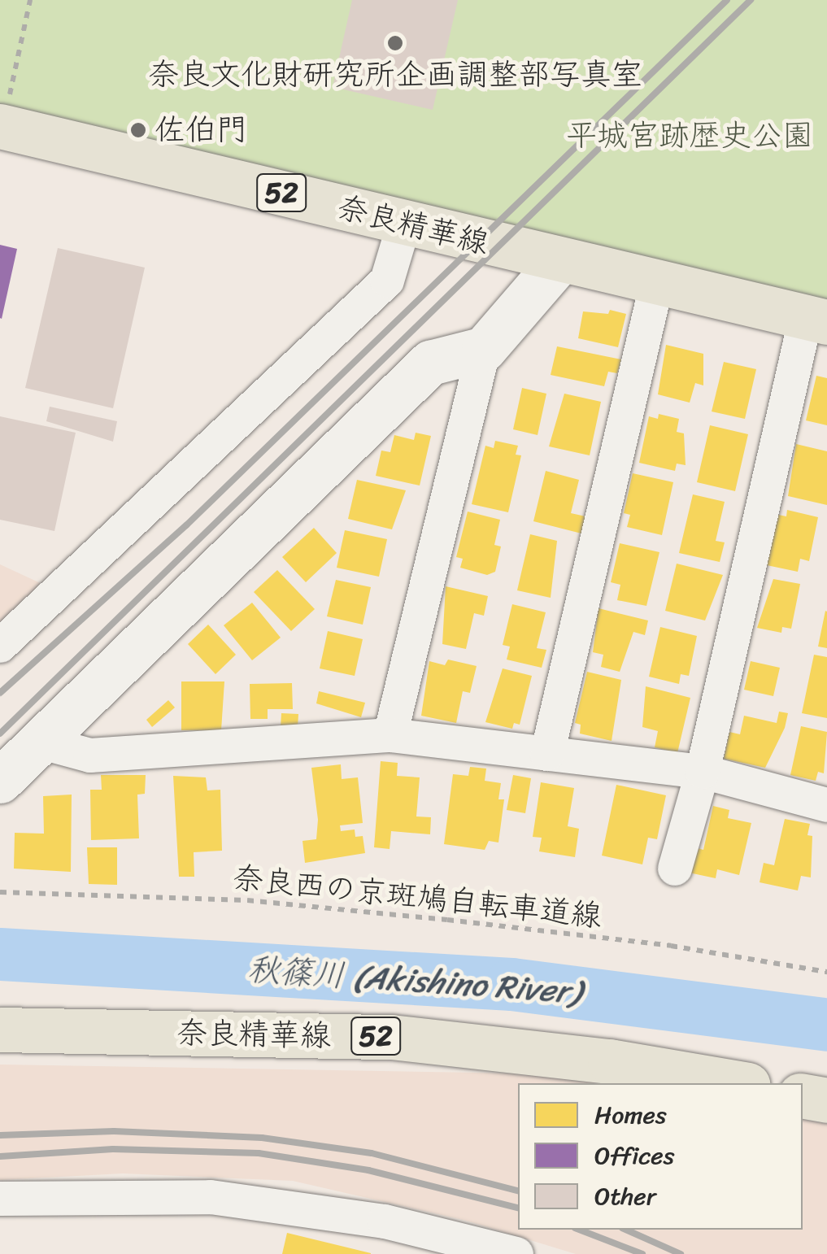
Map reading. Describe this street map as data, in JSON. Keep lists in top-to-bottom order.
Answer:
{
  "streets": {
    "main road": ["52", "奈良精華線"],
    "path": ["奈良西の京斑鳩自転車道線"]
  },
  "water": ["秋篠川 (Akishino River)"],
  "parks": ["平城宮跡歴史公園"],
  "places": ["奈良文化財研究所企画調整部写真室", "佐伯門"],
  "legend": ["Homes", "Offices", "Other"]
}
